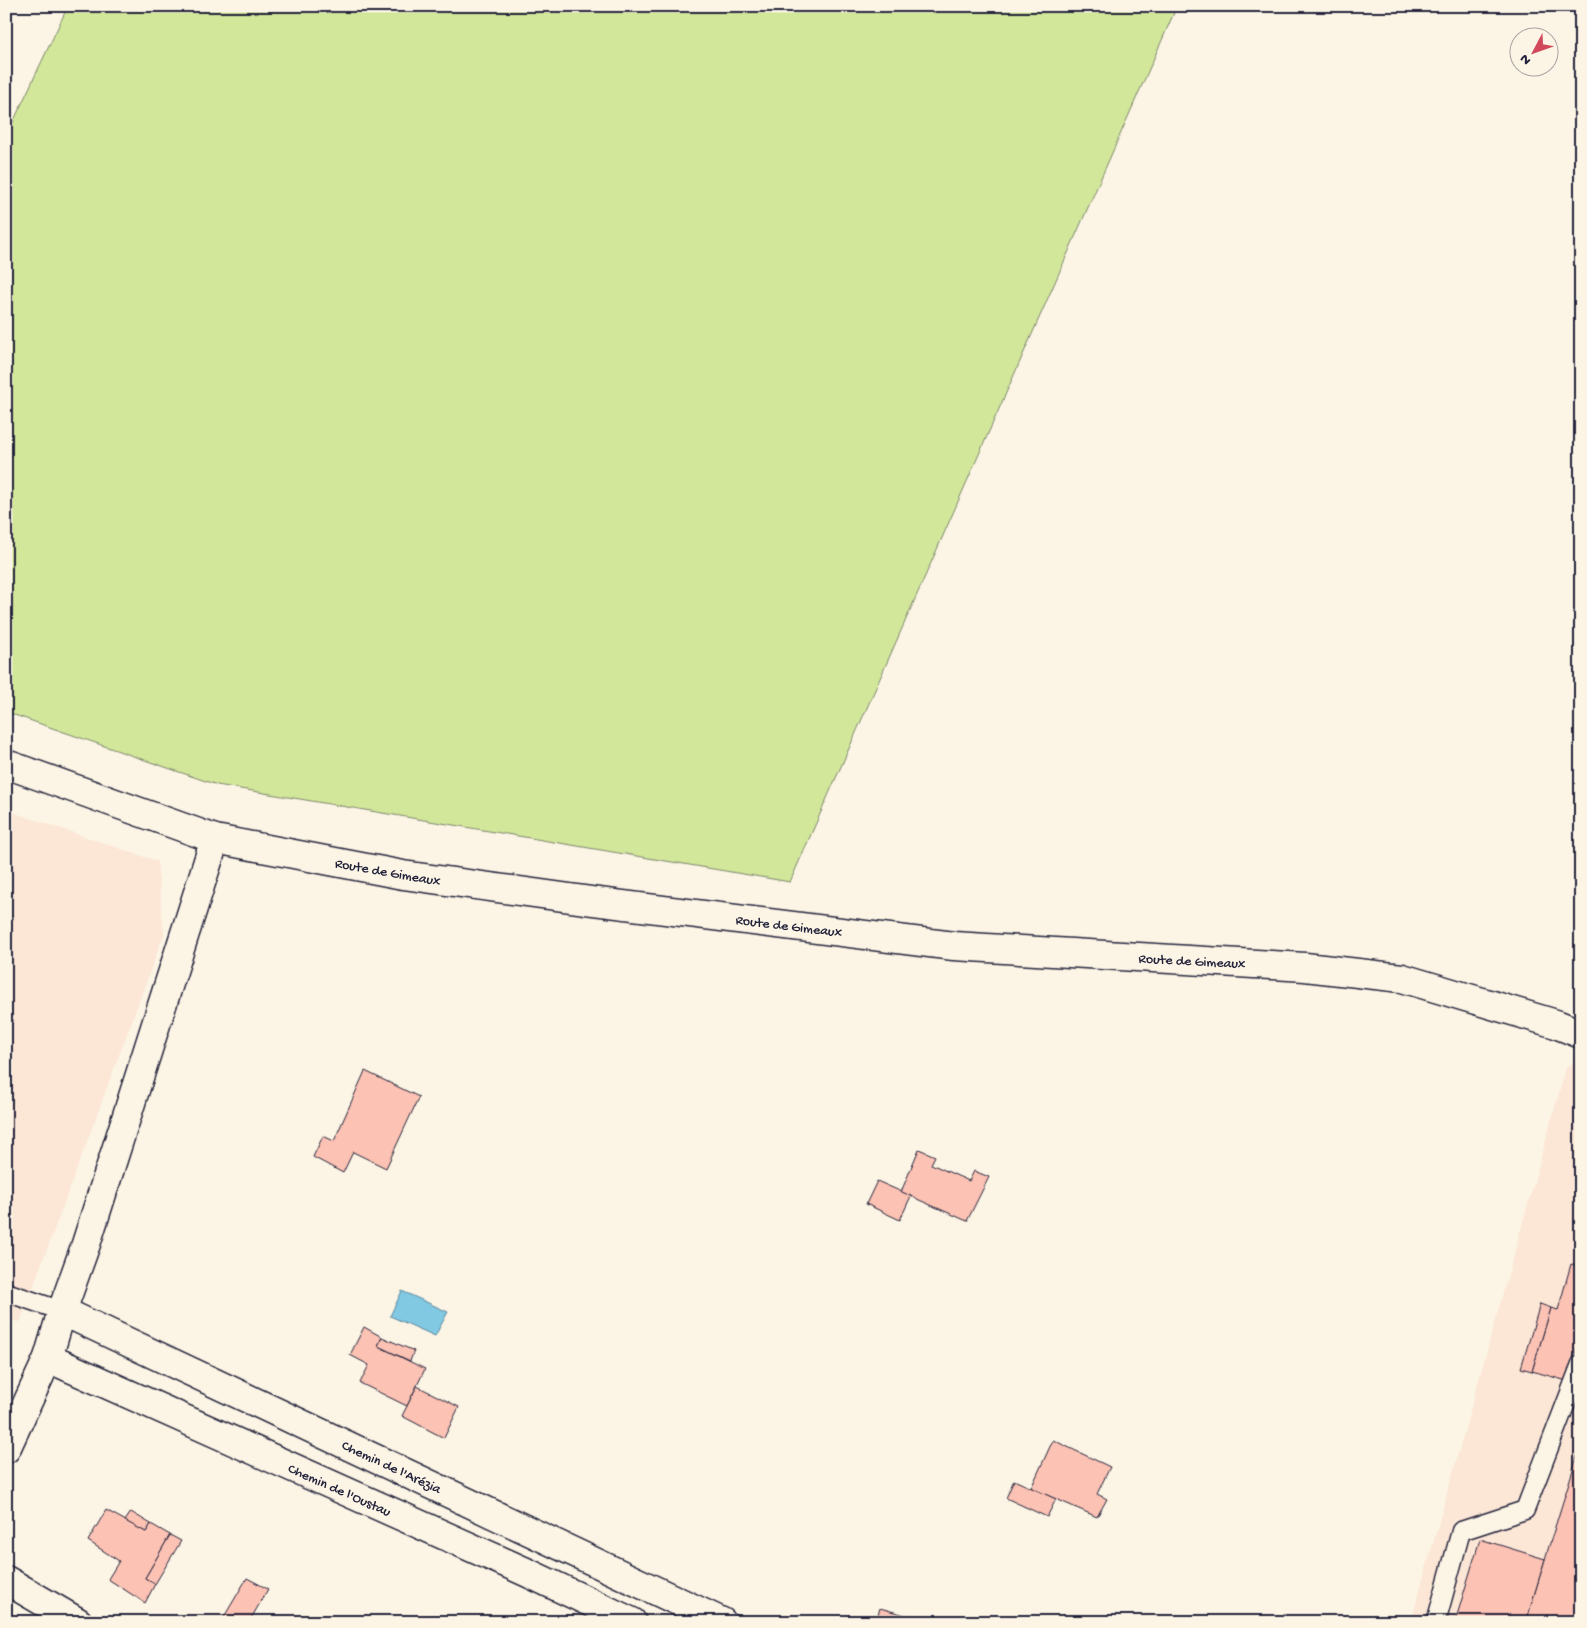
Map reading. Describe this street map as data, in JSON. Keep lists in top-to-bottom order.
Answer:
{
  "streets": {
    "street": ["Route de Gimeaux", "Chemin de l'Arézia", "Chemin de l'Oustau"]
  },
  "north": "bottom left"
}
